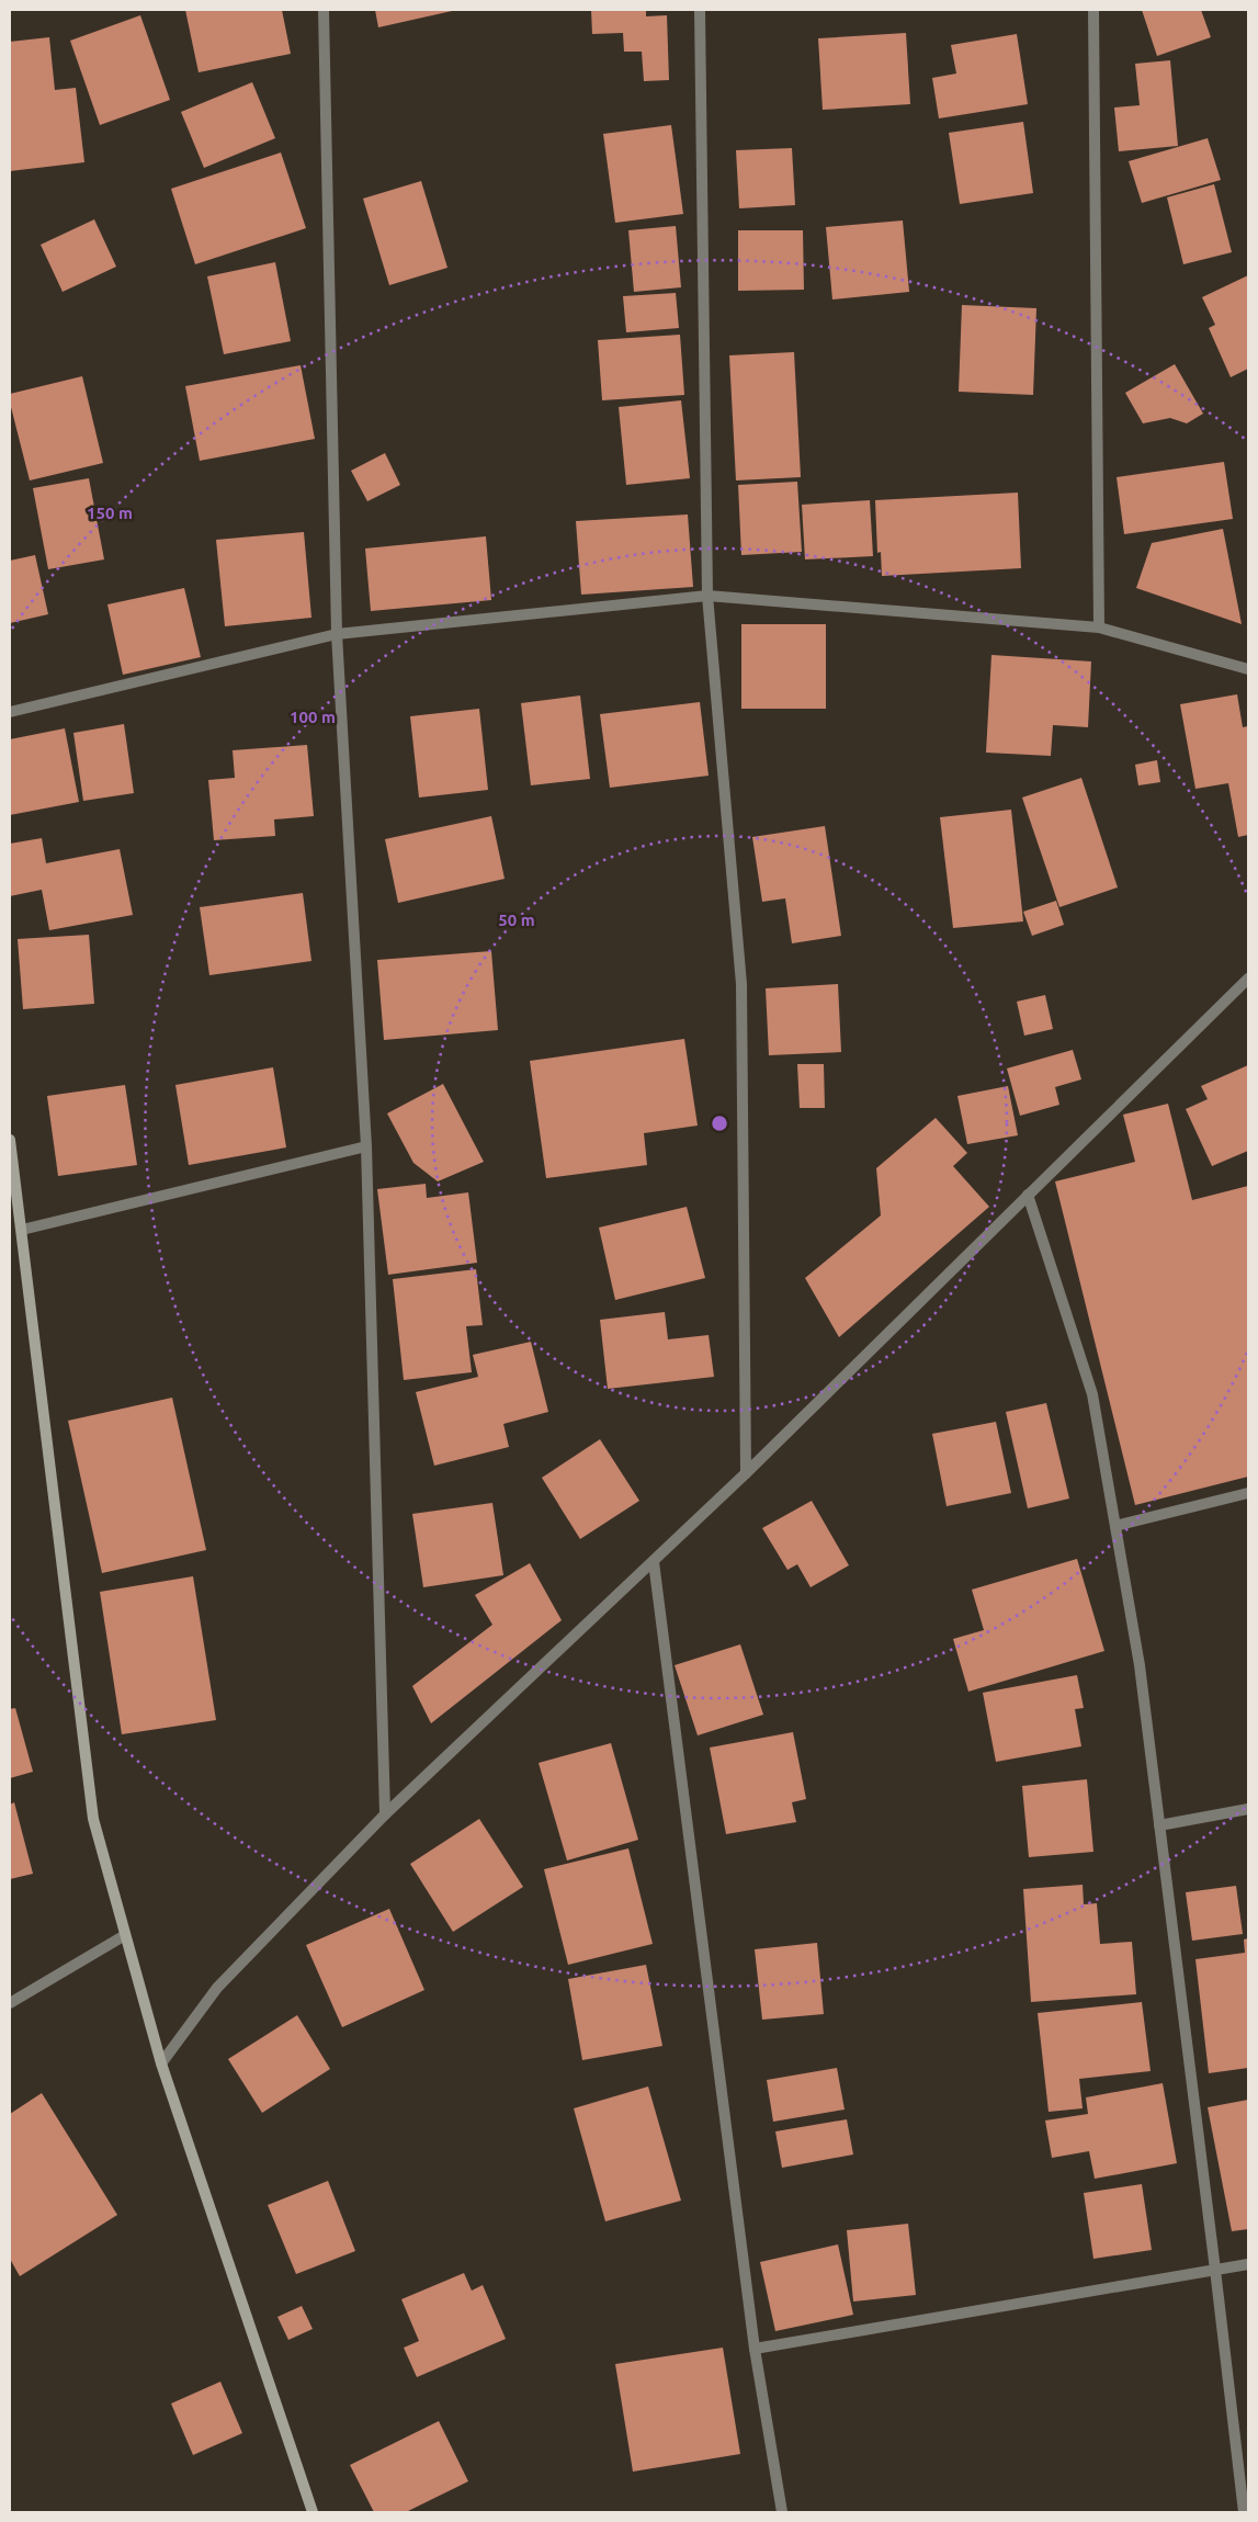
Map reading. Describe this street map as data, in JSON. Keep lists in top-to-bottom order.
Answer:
{
  "rings": ["150 m", "100 m", "50 m"]
}
